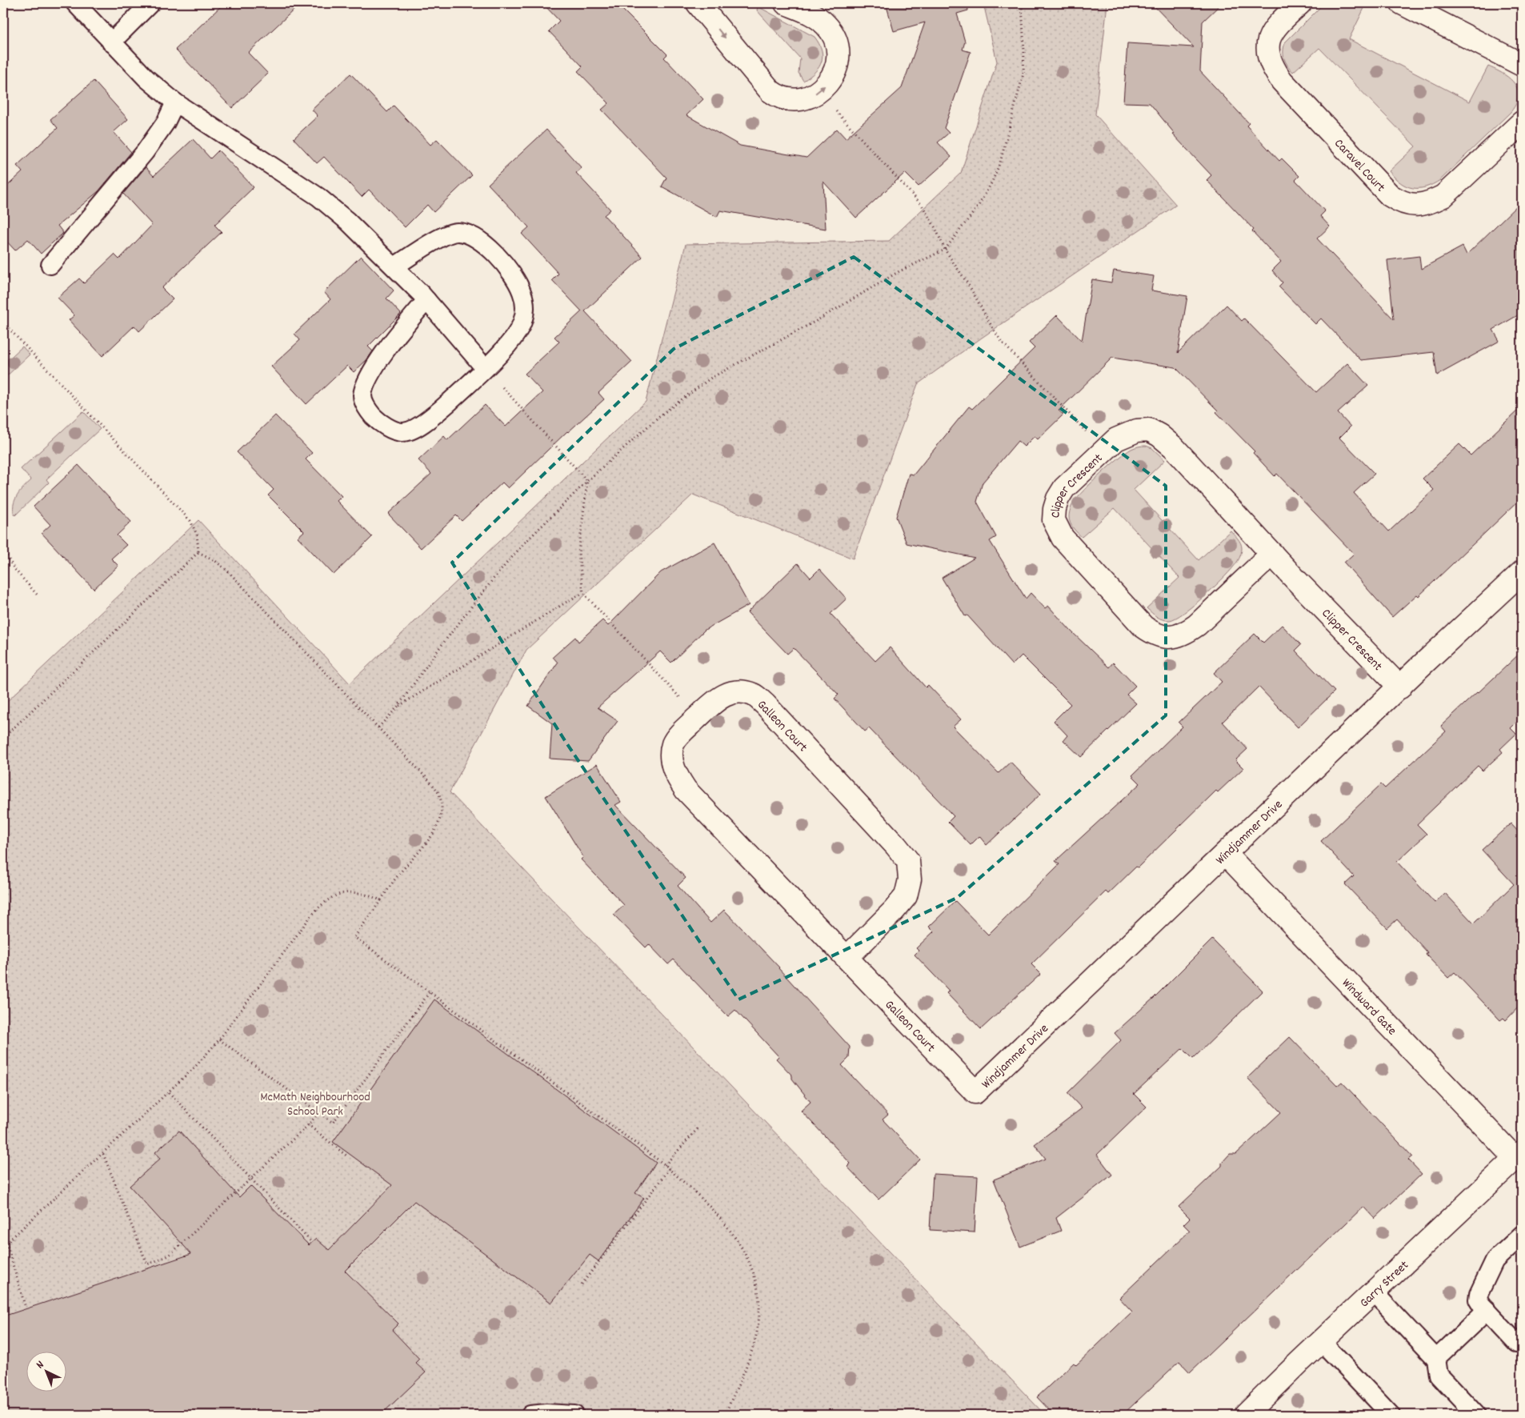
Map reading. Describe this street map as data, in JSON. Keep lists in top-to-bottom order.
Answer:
{
  "streets": {
    "street": [
      "Caravel Court",
      "Clipper Crescent",
      "Galleon Court",
      "Windjammer Drive",
      "Windward Gate",
      "Garry Street"
    ]
  },
  "crossings": [
    ["Clipper Crescent", "Windjammer Drive"],
    ["Galleon Court", "Windjammer Drive"],
    ["Windjammer Drive", "Windward Gate"],
    ["Windward Gate", "Garry Street"]
  ],
  "parks": ["McMath Neighbourhood School Park"],
  "north": "top left"
}
